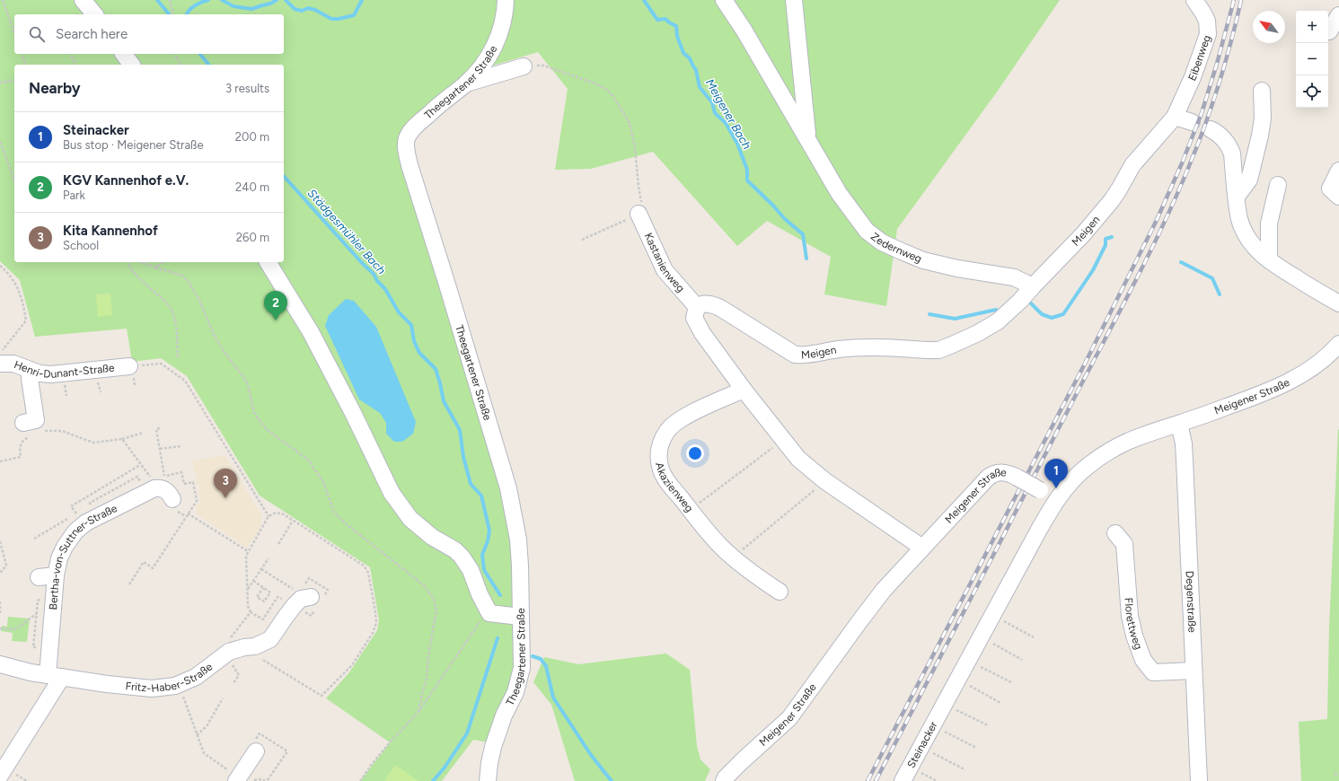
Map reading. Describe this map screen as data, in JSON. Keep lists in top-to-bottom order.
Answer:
{
  "streets": {
    "street": [
      "Eibenweg",
      "Theegartener Straße",
      "Meigen",
      "Zedernweg",
      "Kastanienweg",
      "Henri-Dunant-Straße",
      "Meigener Straße",
      "Akazienweg",
      "Bertha-von-Suttner-Straße",
      "Degenstraße",
      "Florettweg",
      "Fritz-Haber-Straße",
      "Steinacker"
    ]
  },
  "crossings": [
    ["Eibenweg", "Meigen"],
    ["Meigen", "Zedernweg"],
    ["Meigen", "Kastanienweg"],
    ["Meigener Straße", "Degenstraße"],
    ["Meigener Straße", "Steinacker"],
    ["Bertha-von-Suttner-Straße", "Fritz-Haber-Straße"],
    ["Degenstraße", "Florettweg"]
  ],
  "water": ["Meigener Bach", "Städgesmühler Bach"],
  "north": "top left",
  "page": {
    "map_buttons": ["+", "−"],
    "search": "Search here",
    "heading": ["Nearby", "3 results"],
    "list": [
      {
        "mark": "1",
        "name": "Steinacker",
        "note": "Bus stop · Meigener Straße",
        "value": "200 m"
      },
      {
        "mark": "2",
        "name": "KGV Kannenhof e.V.",
        "note": "Park",
        "value": "240 m"
      },
      {
        "mark": "3",
        "name": "Kita Kannenhof",
        "note": "School",
        "value": "260 m"
      }
    ],
    "pins": ["2", "1", "3"]
  }
}
